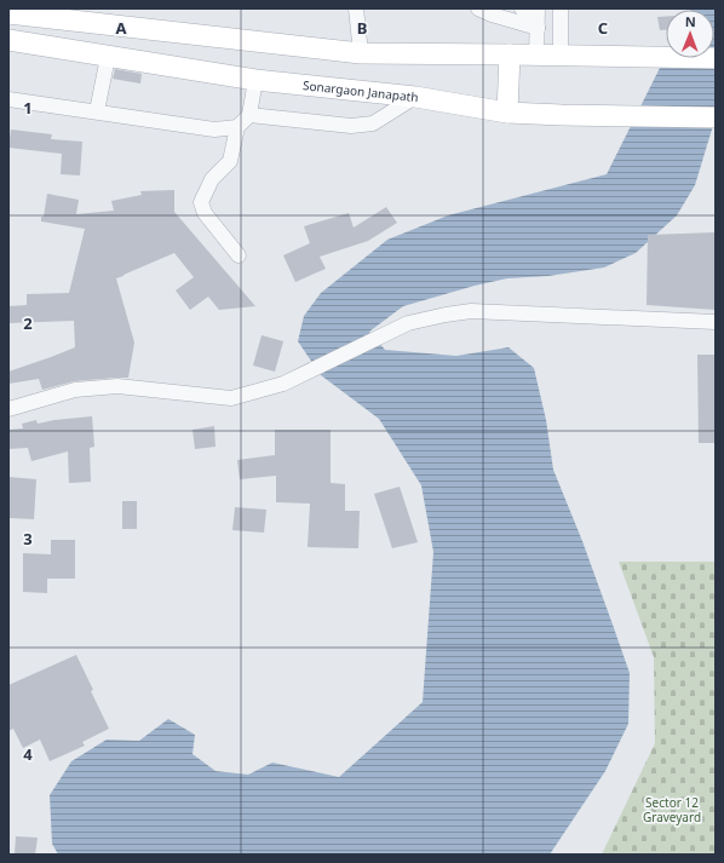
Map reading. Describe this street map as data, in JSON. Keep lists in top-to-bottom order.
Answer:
{
  "streets": {
    "main road": ["Sonargaon Janapath"]
  },
  "parks": ["Sector 12 Graveyard"],
  "north": "top",
  "grid": {
    "columns": ["A", "B", "C"],
    "rows": [
      "1",
      "2",
      "3",
      "4"
    ]
  }
}
